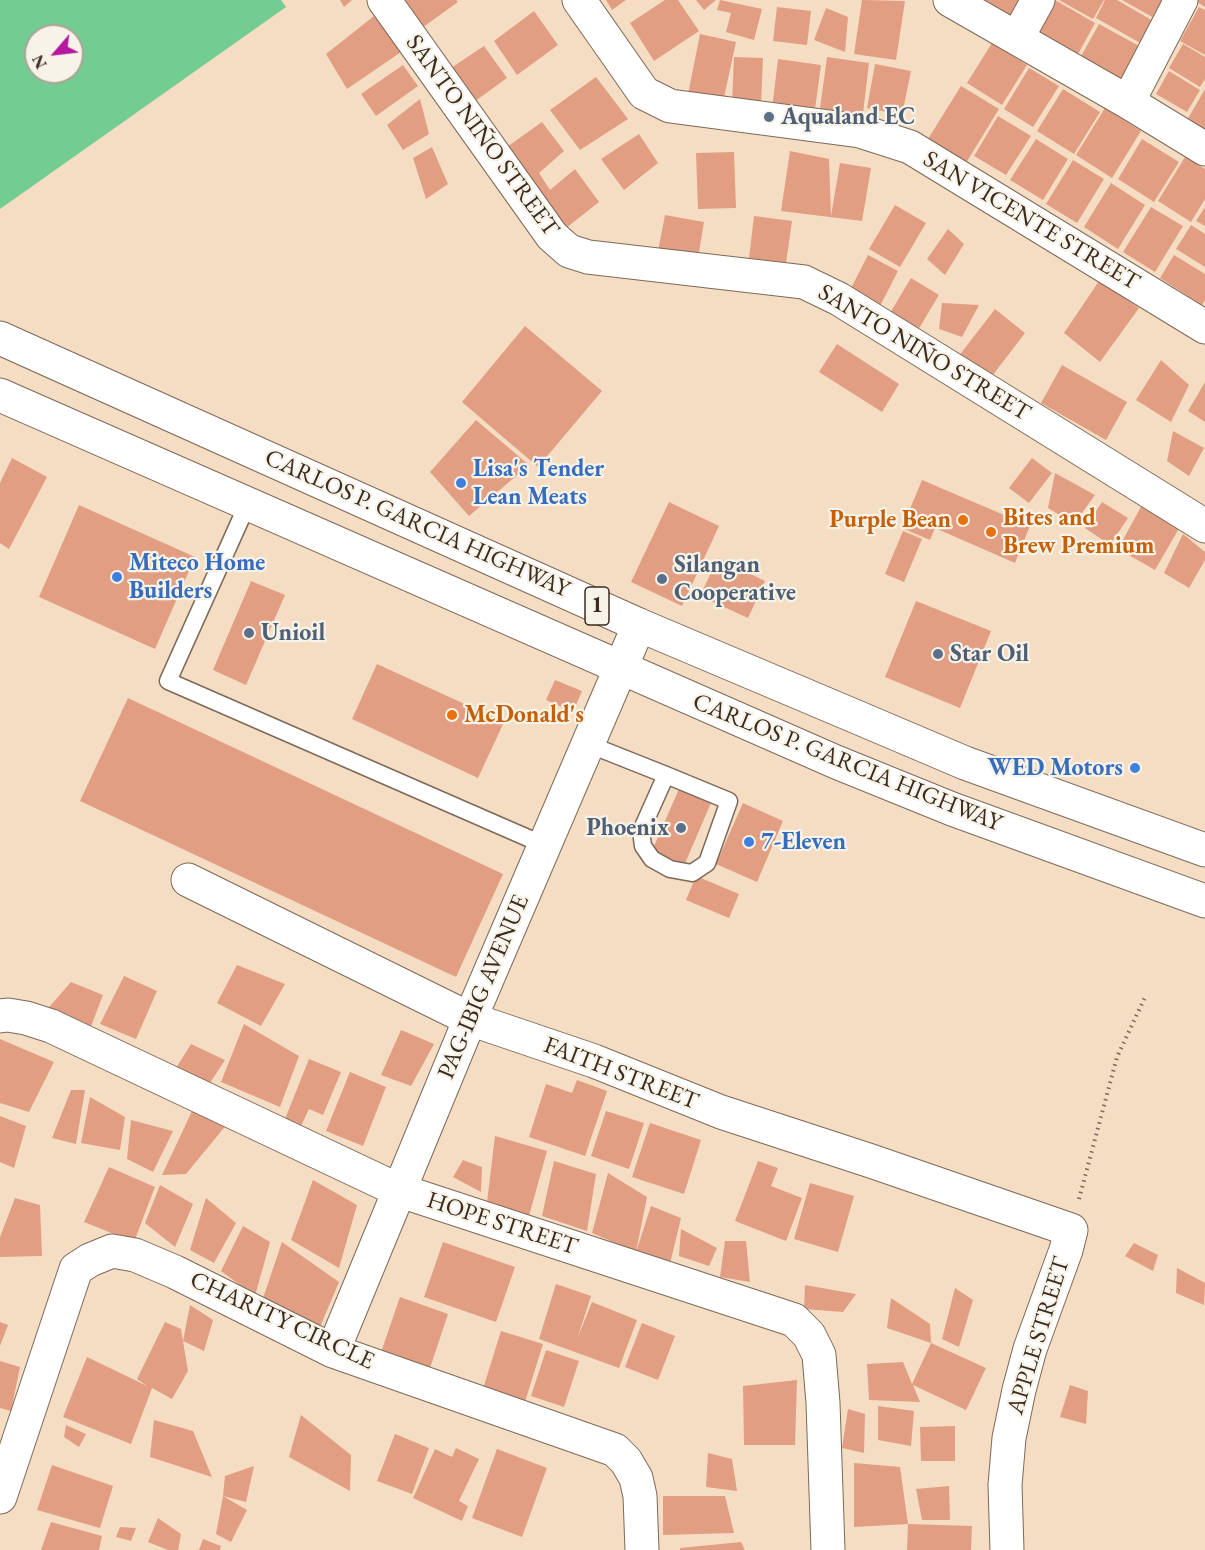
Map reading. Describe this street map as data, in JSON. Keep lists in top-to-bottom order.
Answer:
{
  "streets": {
    "main road": [
      "SANTO NIÑO STREET",
      "SAN VICENTE STREET",
      "CARLOS P. GARCIA HIGHWAY",
      "1",
      "PAG-IBIG AVENUE",
      "FAITH STREET",
      "HOPE STREET",
      "CHARITY CIRCLE",
      "APPLE STREET"
    ]
  },
  "crossings": [
    ["CARLOS P. GARCIA HIGHWAY", "PAG-IBIG AVENUE"],
    ["PAG-IBIG AVENUE", "FAITH STREET"],
    ["PAG-IBIG AVENUE", "HOPE STREET"],
    ["PAG-IBIG AVENUE", "CHARITY CIRCLE"],
    ["FAITH STREET", "APPLE STREET"]
  ],
  "places": [
    "Aqualand EC",
    "Lisa's Tender Lean Meats",
    "Purple Bean",
    "Bites and Brew Premium",
    "Miteco Home Builders",
    "Silangan Cooperative",
    "Unioil",
    "Star Oil",
    "McDonald's",
    "WED Motors",
    "Phoenix",
    "7-Eleven"
  ],
  "north": "bottom left"
}
